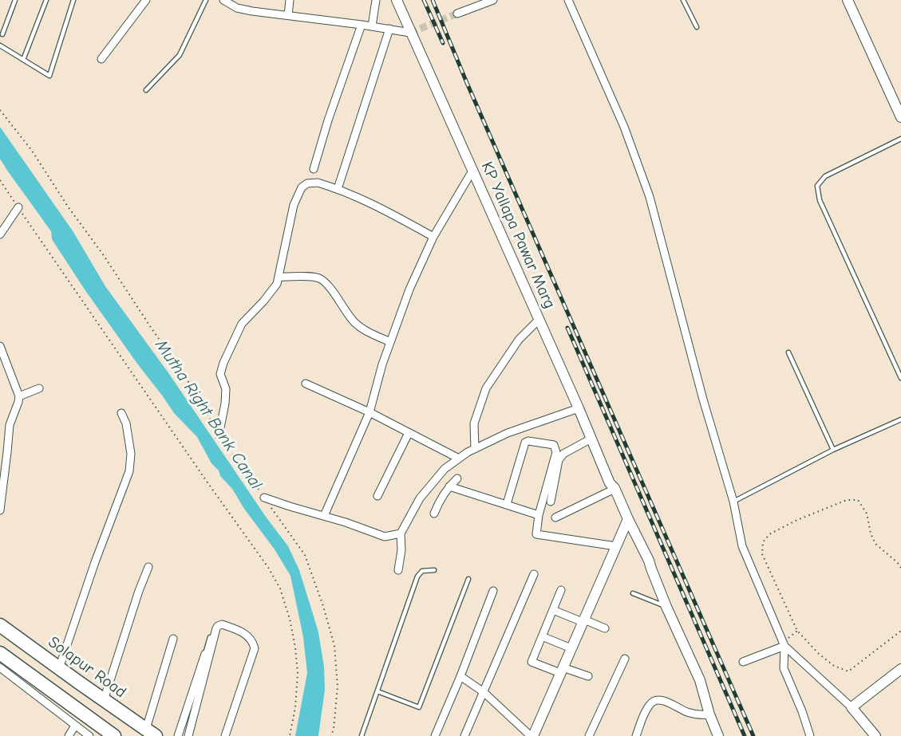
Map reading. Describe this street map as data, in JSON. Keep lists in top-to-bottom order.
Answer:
{
  "streets": {
    "highway": ["Solapur Road"],
    "street": ["KP Yallapa Pawar Marg"]
  },
  "water": ["Mutha Right Bank Canal"]
}
